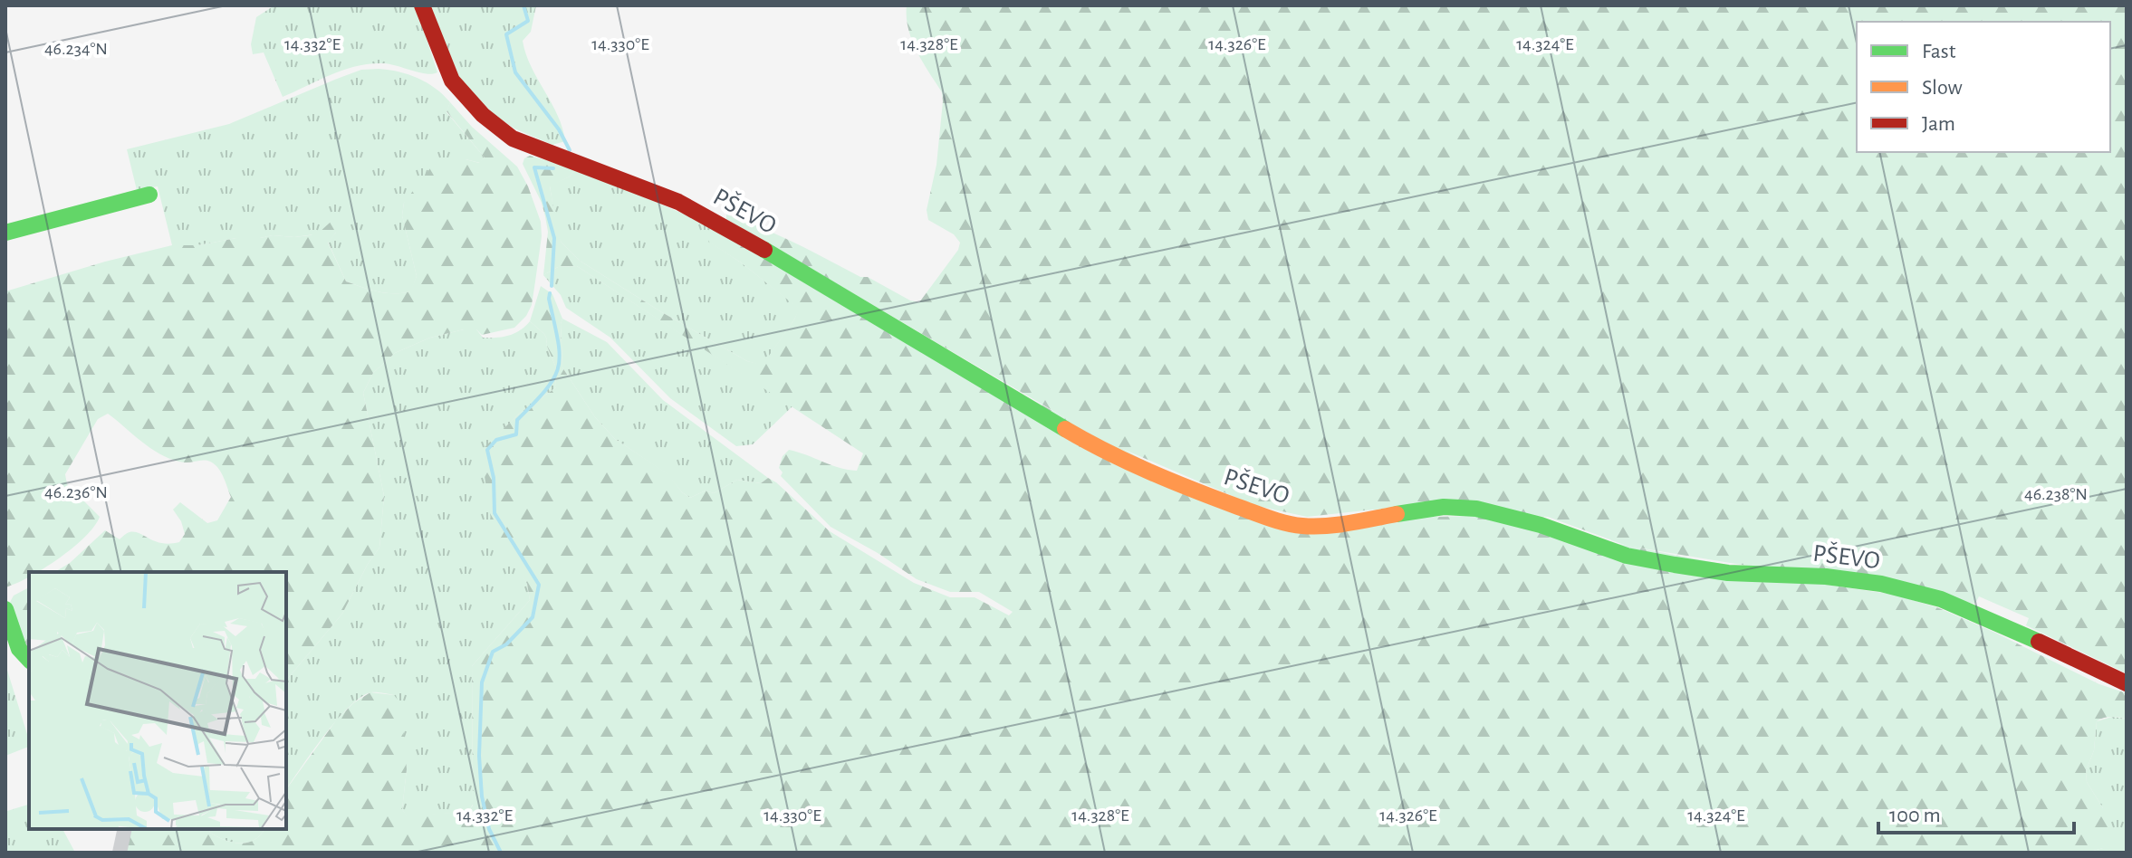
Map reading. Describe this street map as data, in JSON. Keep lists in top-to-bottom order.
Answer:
{
  "streets": {
    "street": ["PŠEVO"]
  },
  "legend": ["Fast", "Slow", "Jam"],
  "scale_bar": "100 m",
  "coordinates": [
    "14.332°E",
    "14.330°E",
    "14.328°E",
    "14.326°E",
    "14.324°E",
    "46.234°N",
    "46.236°N",
    "46.238°N"
  ]
}
